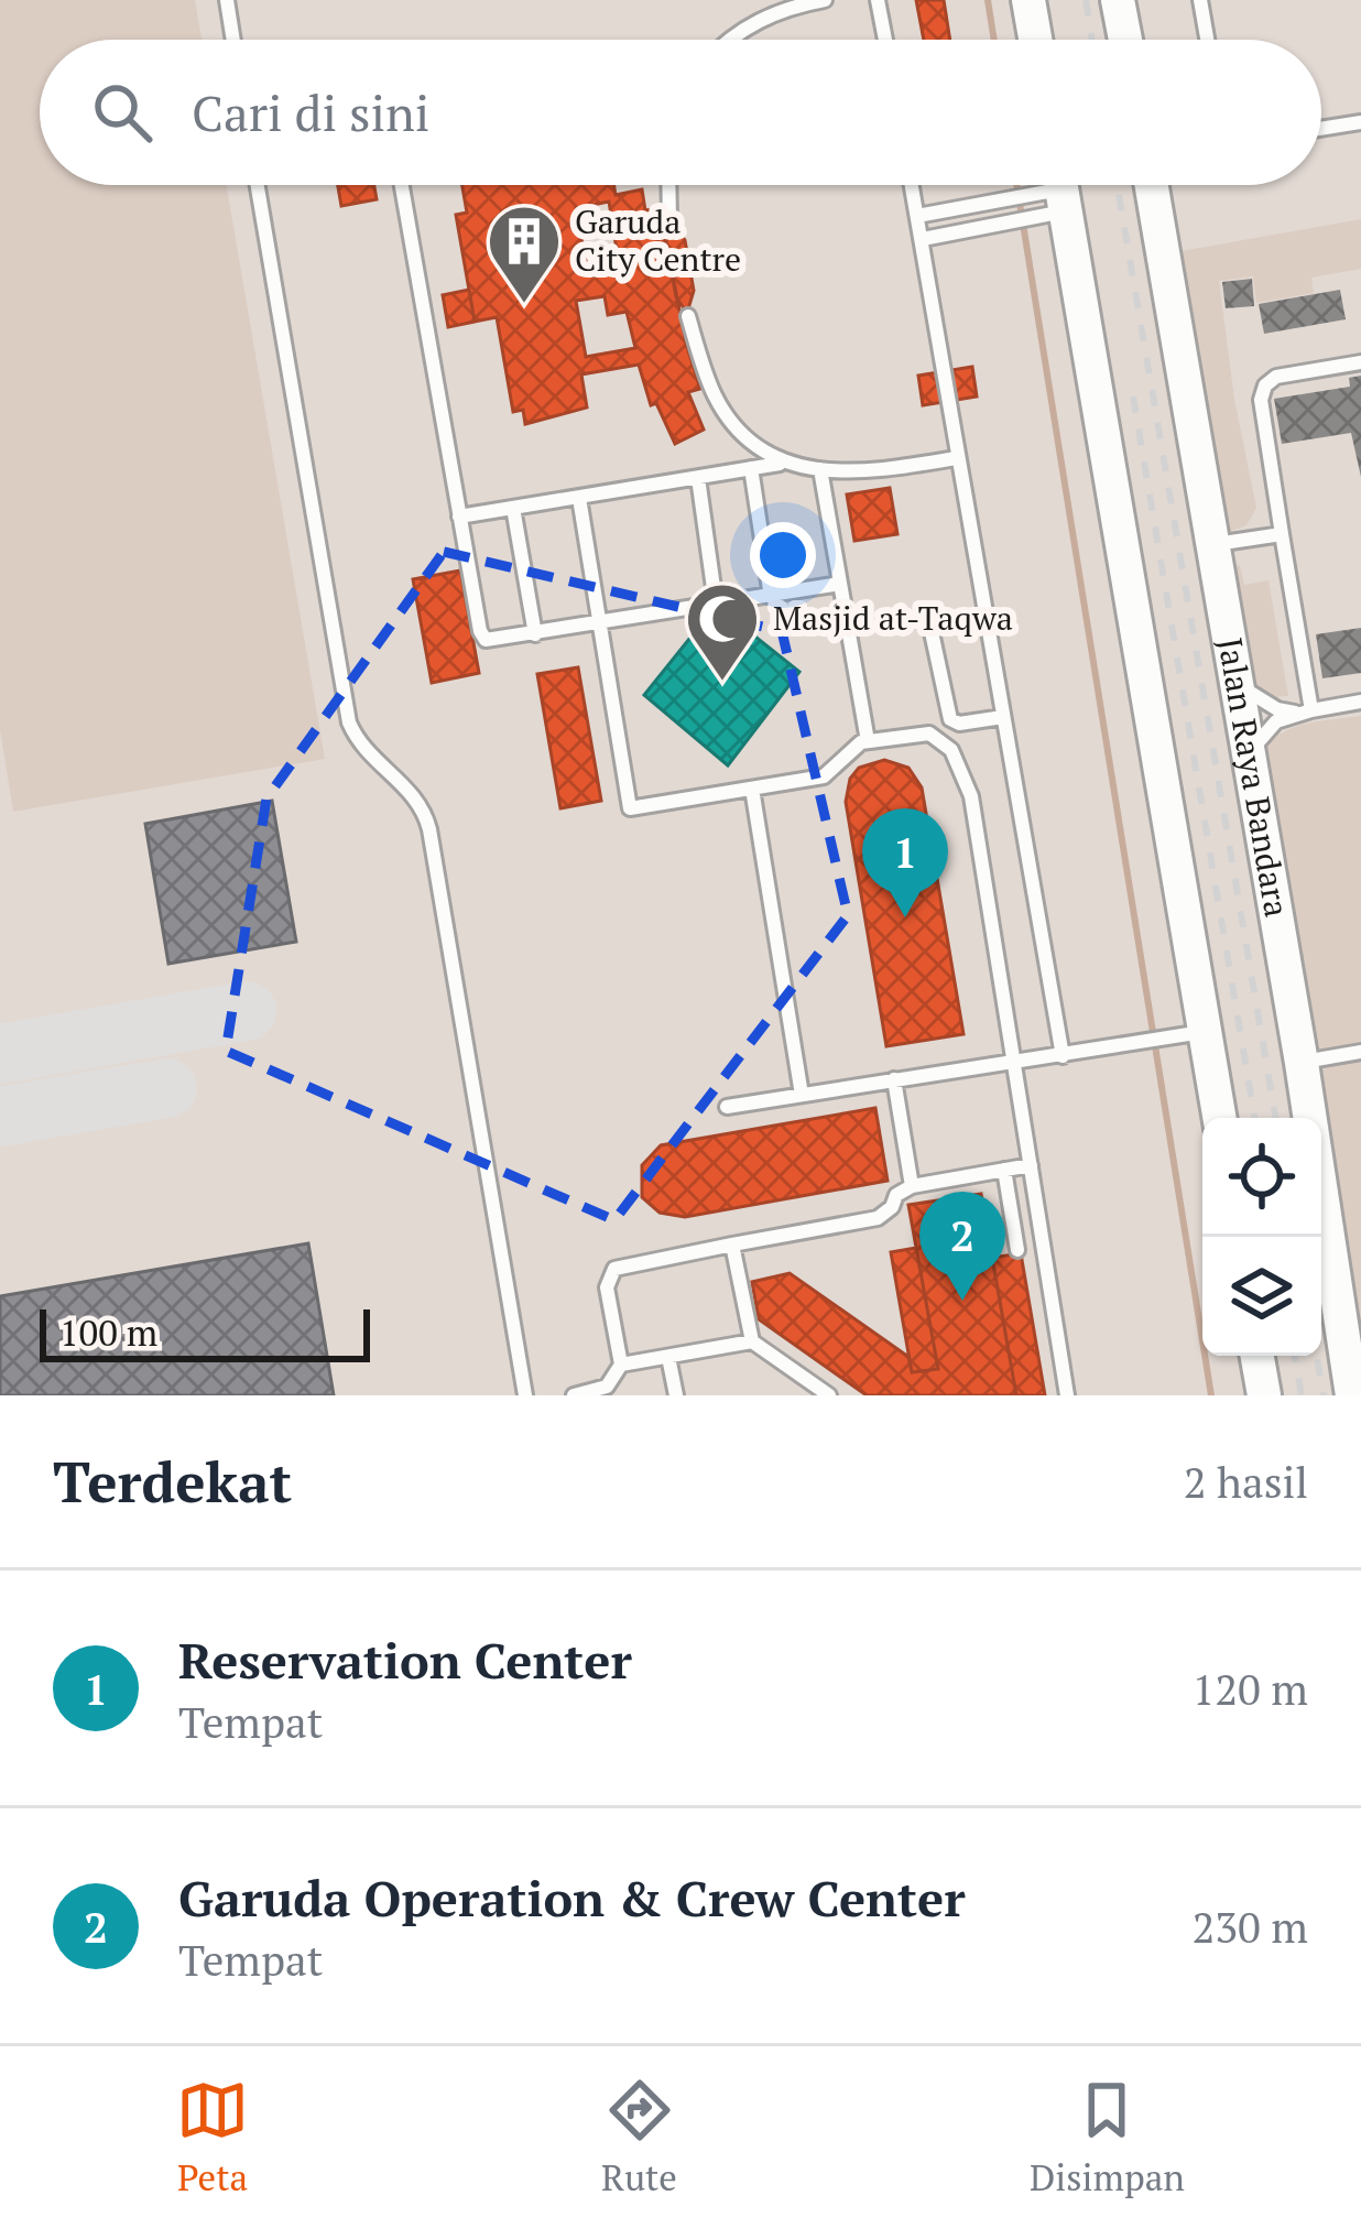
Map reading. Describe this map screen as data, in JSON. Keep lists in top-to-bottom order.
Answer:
{
  "streets": {
    "street": ["Jalan Raya Bandara"]
  },
  "places": {
    "building": ["Garuda City Centre"],
    "mosque": ["Masjid at-Taqwa"]
  },
  "scale_bar": "100 m",
  "page": {
    "search": "Cari di sini",
    "pins": ["1", "2"],
    "scale": "100 m",
    "heading": ["Terdekat", "2 hasil"],
    "list": [
      {
        "mark": "1",
        "name": "Reservation Center",
        "note": "Tempat",
        "value": "120 m"
      },
      {
        "mark": "2",
        "name": "Garuda Operation & Crew Center",
        "note": "Tempat",
        "value": "230 m"
      }
    ],
    "nav": ["Peta", "Rute", "Disimpan"]
  }
}
